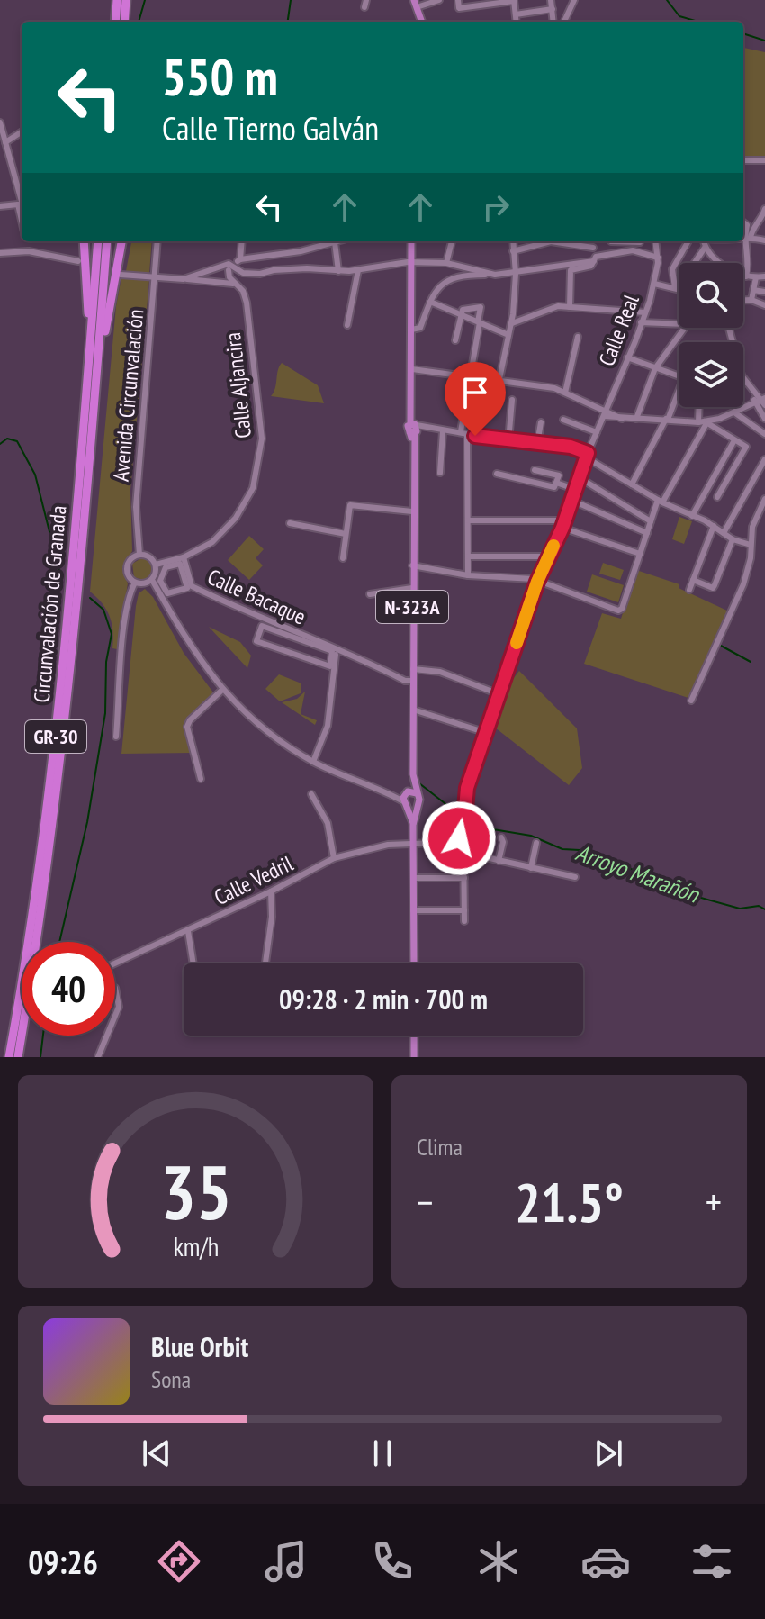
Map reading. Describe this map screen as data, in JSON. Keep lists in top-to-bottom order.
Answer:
{
  "streets": {
    "highway": ["Circunvalación de Granada", "GR-30"],
    "main road": ["N-323A"],
    "street": [
      "Calle Real",
      "Calle Aljancira",
      "Avenida Circunvalación",
      "Calle Bacaque",
      "Calle Vedril"
    ]
  },
  "crossings": [
    ["Calle Real", "Calle Vedril"],
    ["Calle Aljancira", "Avenida Circunvalación"],
    ["Calle Aljancira", "Calle Bacaque"],
    ["N-323A", "Calle Vedril"]
  ],
  "water": ["Arroyo Marañón"],
  "page": {
    "turn": ["550 m", "Calle Tierno Galván"],
    "limit": "40",
    "trip": "09:28 · 2 min · 700 m",
    "tile": "Clima",
    "heat": ["−", "21.5°", "+"],
    "song": ["Blue Orbit", "Sona"],
    "tabs": "09:26",
    "gauge": ["35", "km/h"]
  }
}
